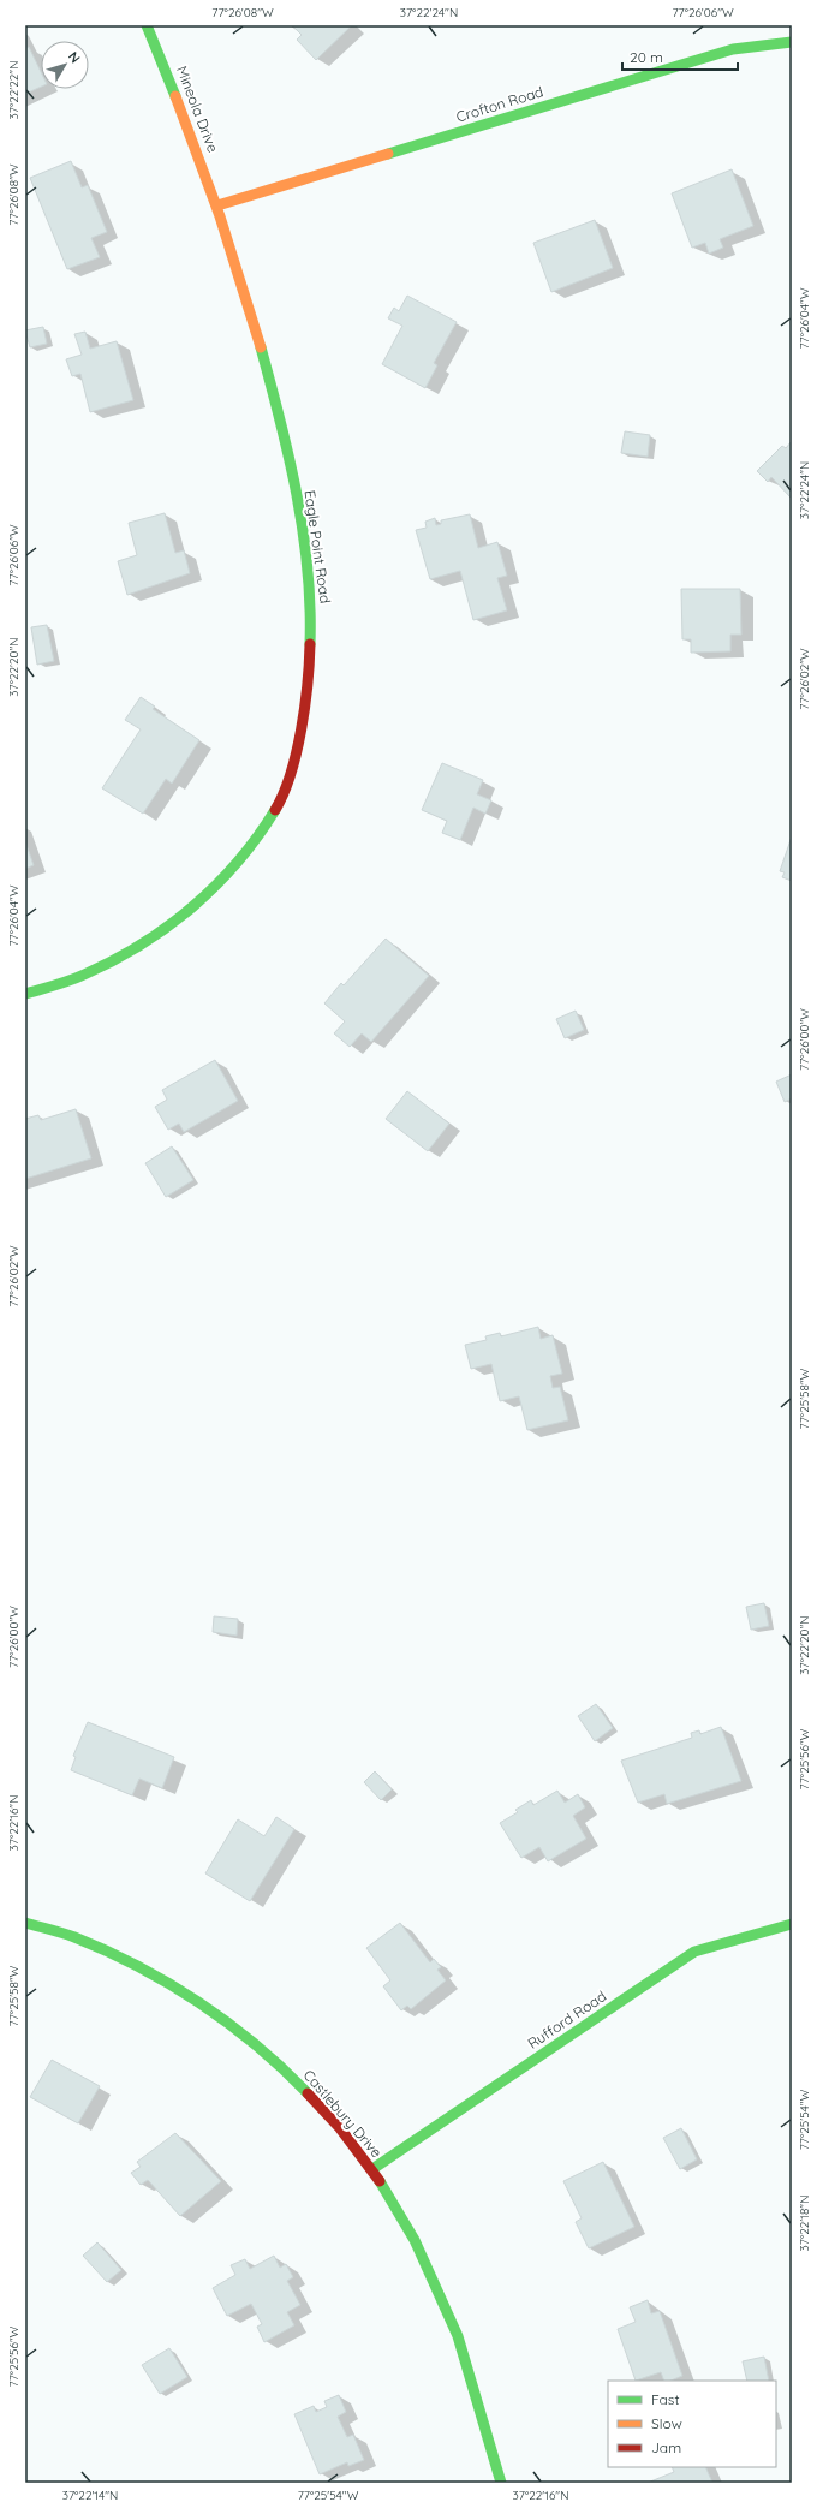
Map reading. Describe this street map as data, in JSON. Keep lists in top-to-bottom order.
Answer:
{
  "streets": {
    "street": [
      "Crofton Road",
      "Mineola Drive",
      "Eagle Point Road",
      "Rufford Road",
      "Castlebury Drive"
    ]
  },
  "crossings": [
    ["Crofton Road", "Mineola Drive"],
    ["Crofton Road", "Eagle Point Road"],
    ["Mineola Drive", "Eagle Point Road"],
    ["Rufford Road", "Castlebury Drive"]
  ],
  "legend": ["Fast", "Slow", "Jam"],
  "scale_bar": "20 m",
  "north": "top right",
  "coordinates": [
    "77°26'08\"W",
    "37°22'24\"N",
    "77°26'06\"W",
    "37°22'22\"N",
    "77°26'04\"W",
    "37°22'20\"N",
    "77°26'02\"W",
    "77°26'00\"W",
    "77°25'58\"W",
    "77°25'56\"W",
    "37°22'16\"N",
    "77°25'54\"W",
    "37°22'18\"N",
    "37°22'14\"N"
  ]
}
